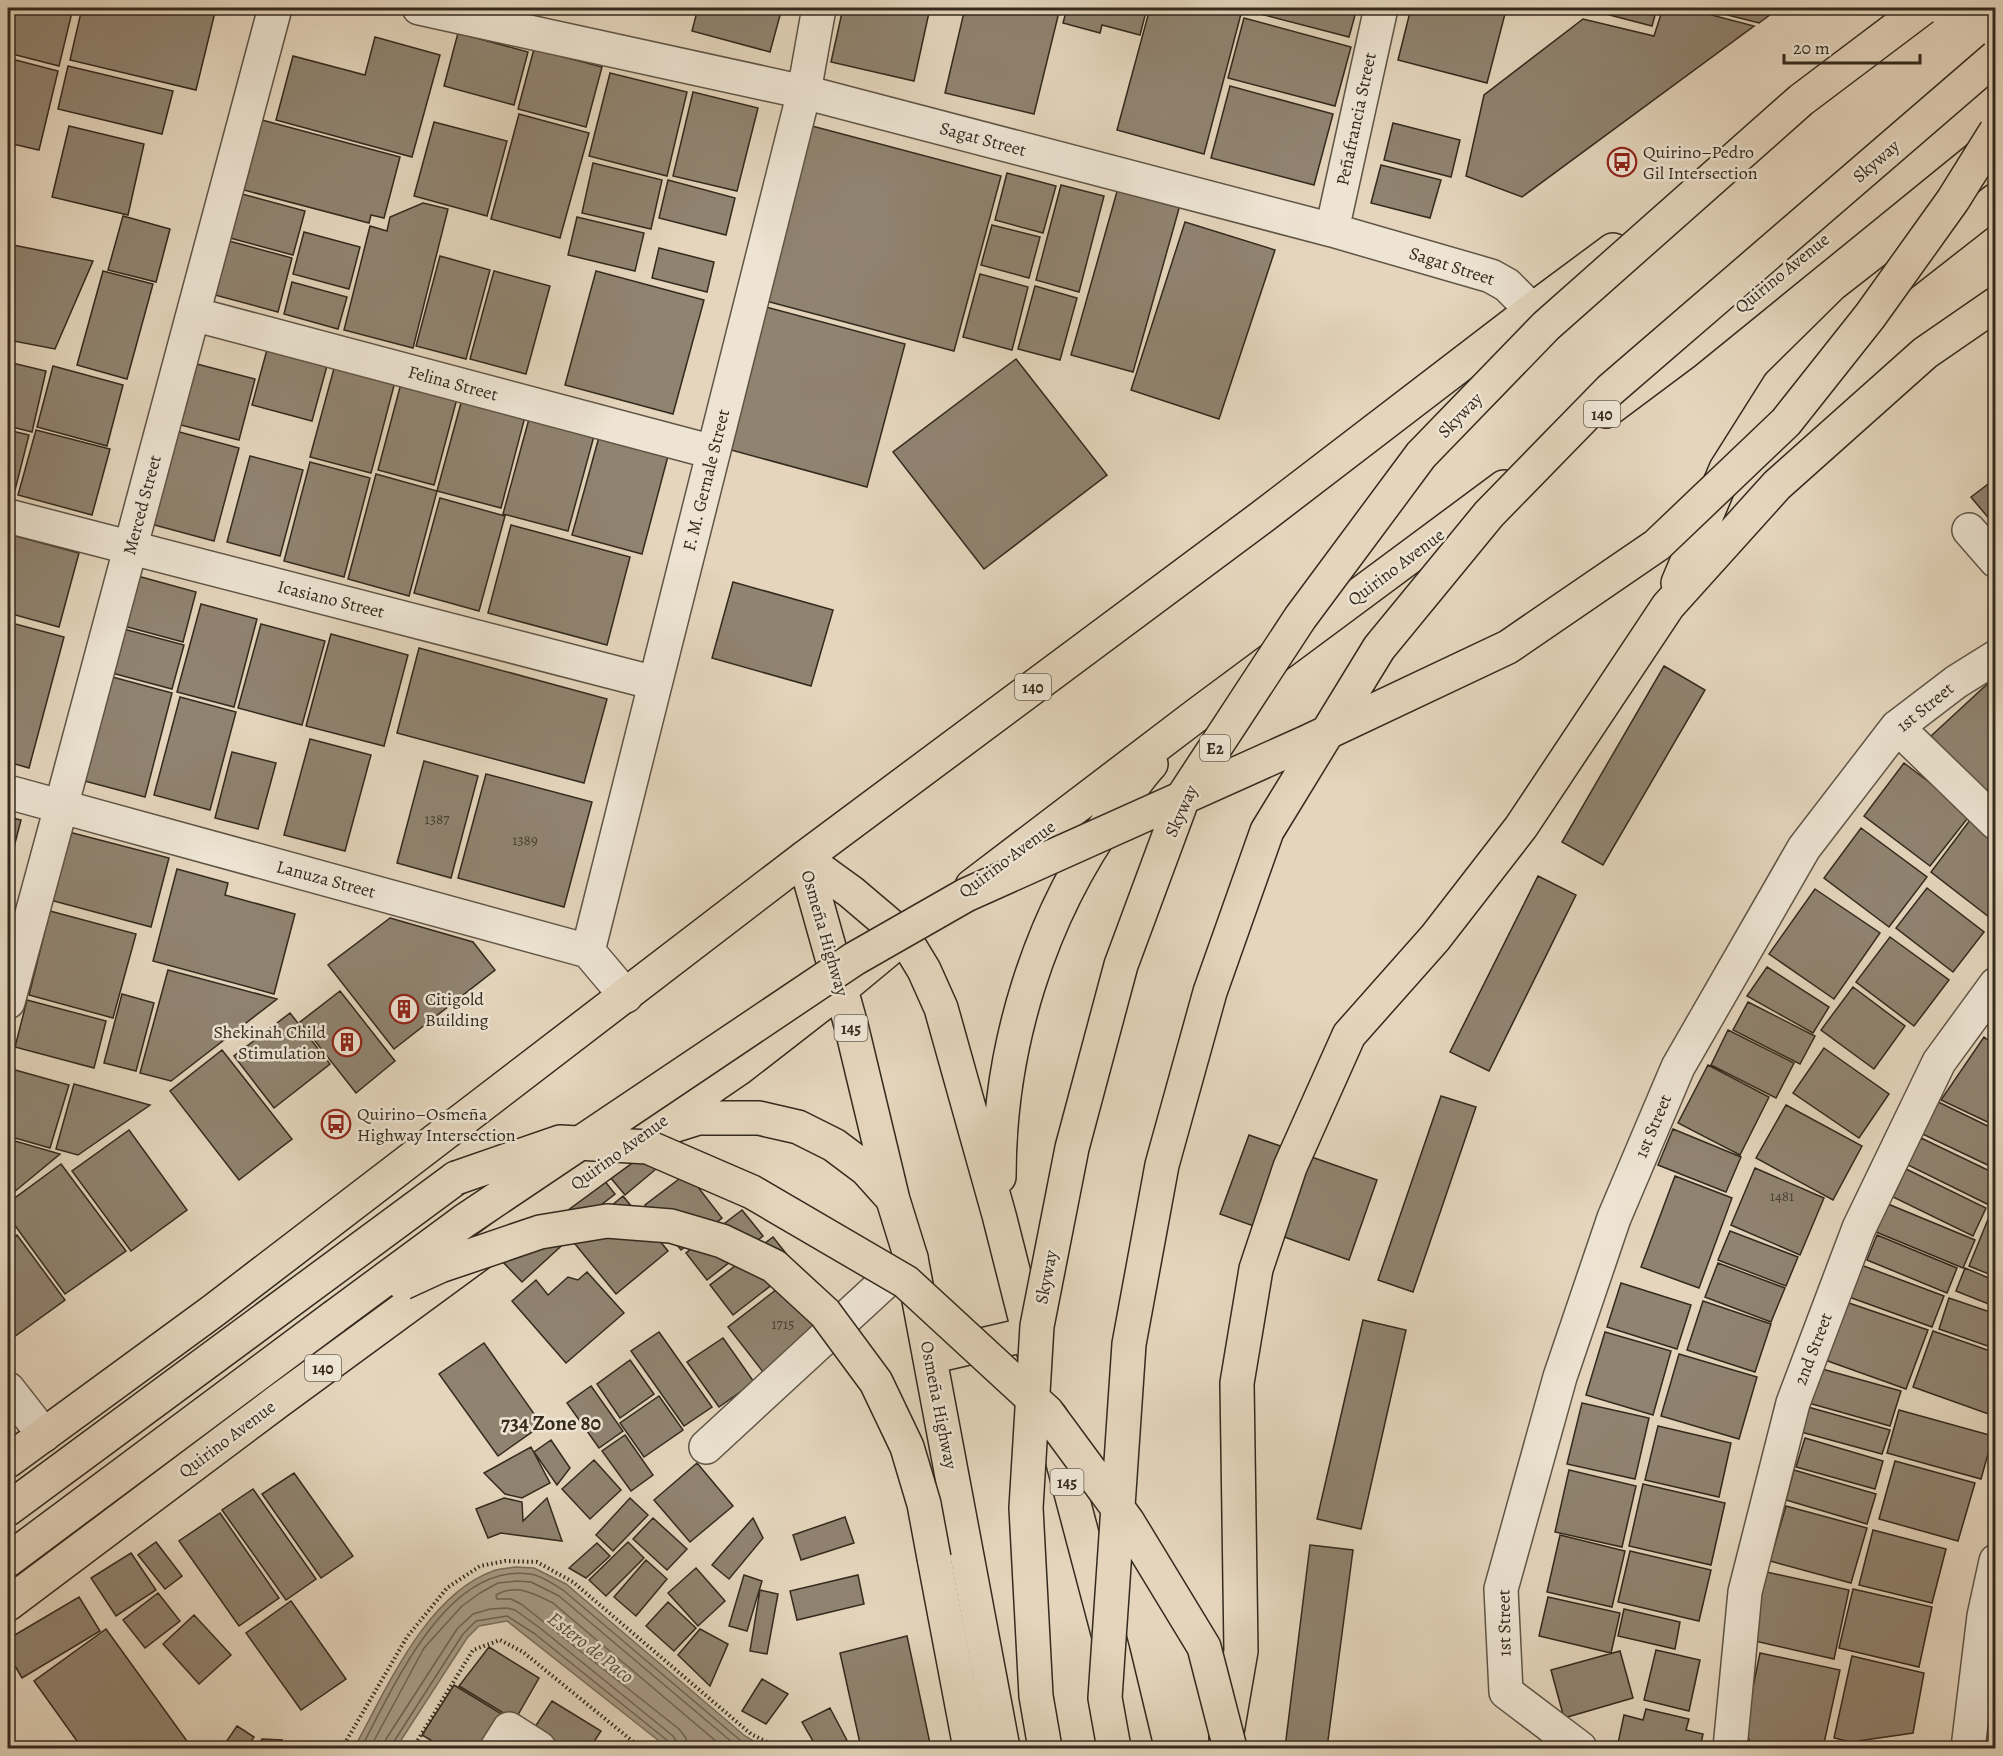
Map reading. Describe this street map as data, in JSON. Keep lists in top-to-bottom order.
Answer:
{
  "streets": {
    "main road": [
      "Skyway",
      "Quirino Avenue",
      "140",
      "E2",
      "Osmeña Highway",
      "145"
    ],
    "street": [
      "Peñafrancia Street",
      "Sagat Street",
      "Felina Street",
      "F. M. Gernale Street",
      "Merced Street",
      "Icasiano Street",
      "1st Street",
      "Lanuza Street",
      "2nd Street"
    ]
  },
  "crossings": [
    ["Peñafrancia Street", "Sagat Street"],
    ["Sagat Street", "140"],
    ["Sagat Street", "F. M. Gernale Street"],
    ["Quirino Avenue", "Osmeña Highway"],
    ["Felina Street", "F. M. Gernale Street"],
    ["Felina Street", "Merced Street"],
    ["140", "Osmeña Highway"],
    ["F. M. Gernale Street", "Icasiano Street"],
    ["F. M. Gernale Street", "Lanuza Street"],
    ["Merced Street", "Icasiano Street"],
    ["Merced Street", "Lanuza Street"]
  ],
  "districts": ["734 Zone 80"],
  "water": ["Estero de Paco"],
  "places": {
    "bus stop": ["Quirino–Pedro Gil Intersection", "Quirino–Osmeña Highway Intersection"],
    "building": ["Citigold Building", "Shekinah Child Stimulation"]
  },
  "house_numbers": [
    "1387",
    "1389",
    "1481",
    "1715"
  ],
  "scale_bar": "20 m"
}
